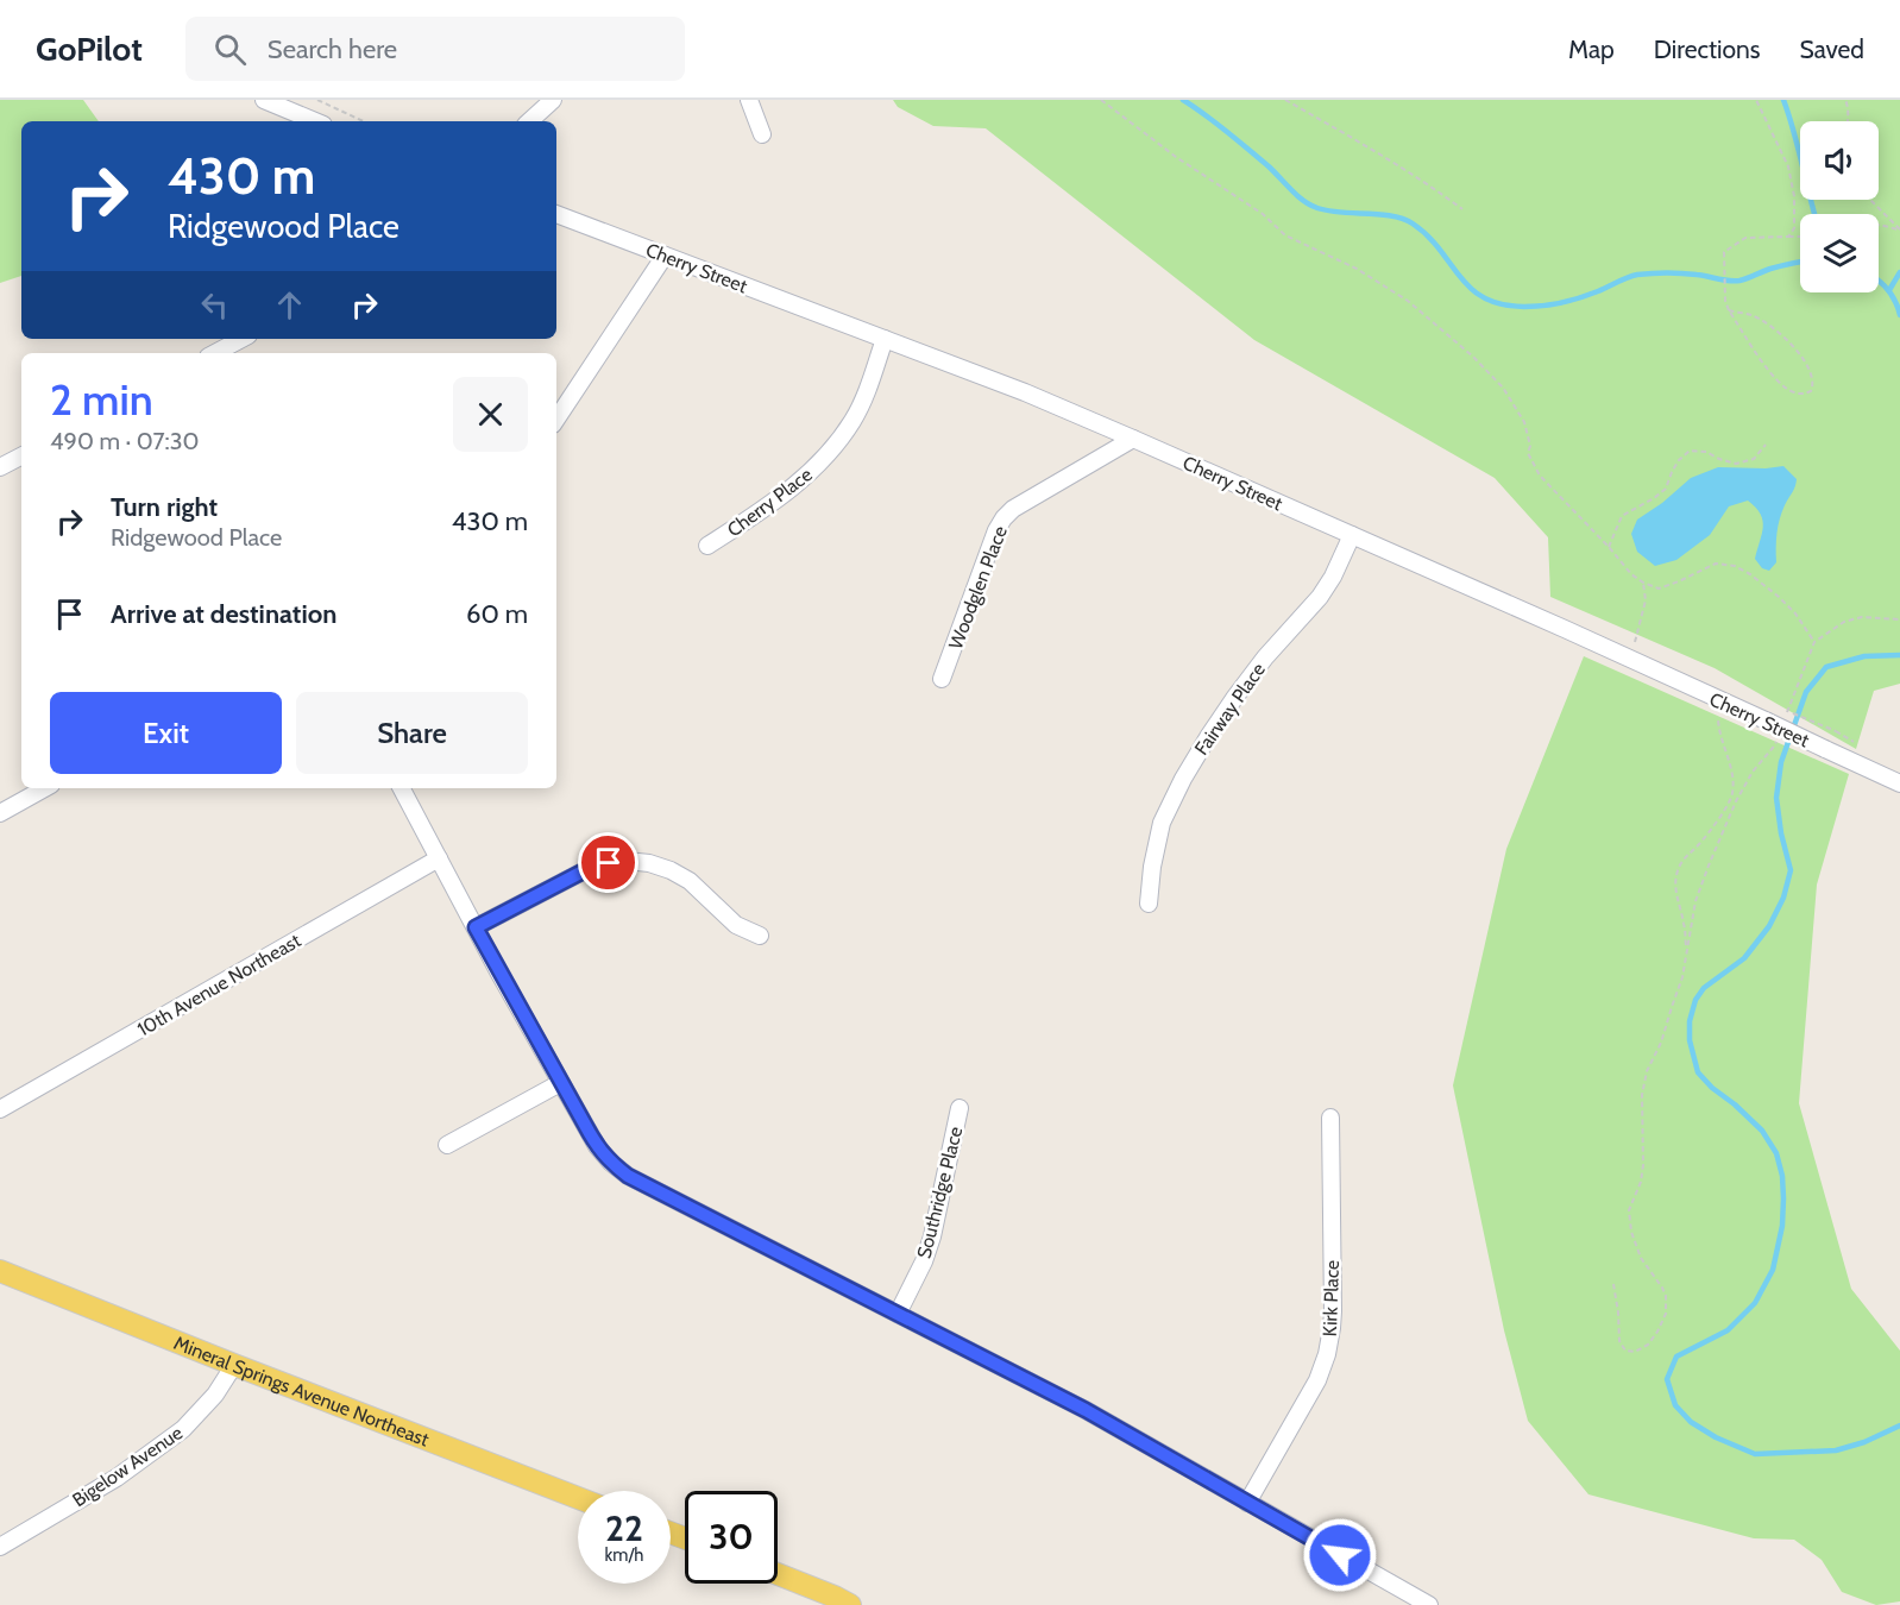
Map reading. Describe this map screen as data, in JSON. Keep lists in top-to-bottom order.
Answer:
{
  "streets": {
    "main road": ["Mineral Springs Avenue Northeast"],
    "street": [
      "Cherry Street",
      "Cherry Place",
      "Woodglen Place",
      "Fairway Place",
      "10th Avenue Northeast",
      "Southridge Place",
      "Kirk Place",
      "Bigelow Avenue"
    ]
  },
  "crossings": [
    ["Cherry Street", "Cherry Place"],
    ["Cherry Street", "Woodglen Place"],
    ["Cherry Street", "Fairway Place"],
    ["Mineral Springs Avenue Northeast", "Bigelow Avenue"]
  ],
  "page": {
    "header": "GoPilot",
    "search": "Search here",
    "nav": ["Map", "Directions", "Saved"],
    "turn": ["430 m", "Ridgewood Place"],
    "heading": ["2 min", "490 m · 07:30"],
    "list": [
      {
        "name": "Turn right",
        "note": "Ridgewood Place",
        "value": "430 m"
      },
      {
        "name": "Arrive at destination",
        "value": "60 m"
      }
    ],
    "buttons": ["Exit", "Share"],
    "speed": "22 km/h",
    "limit": "30"
  }
}
